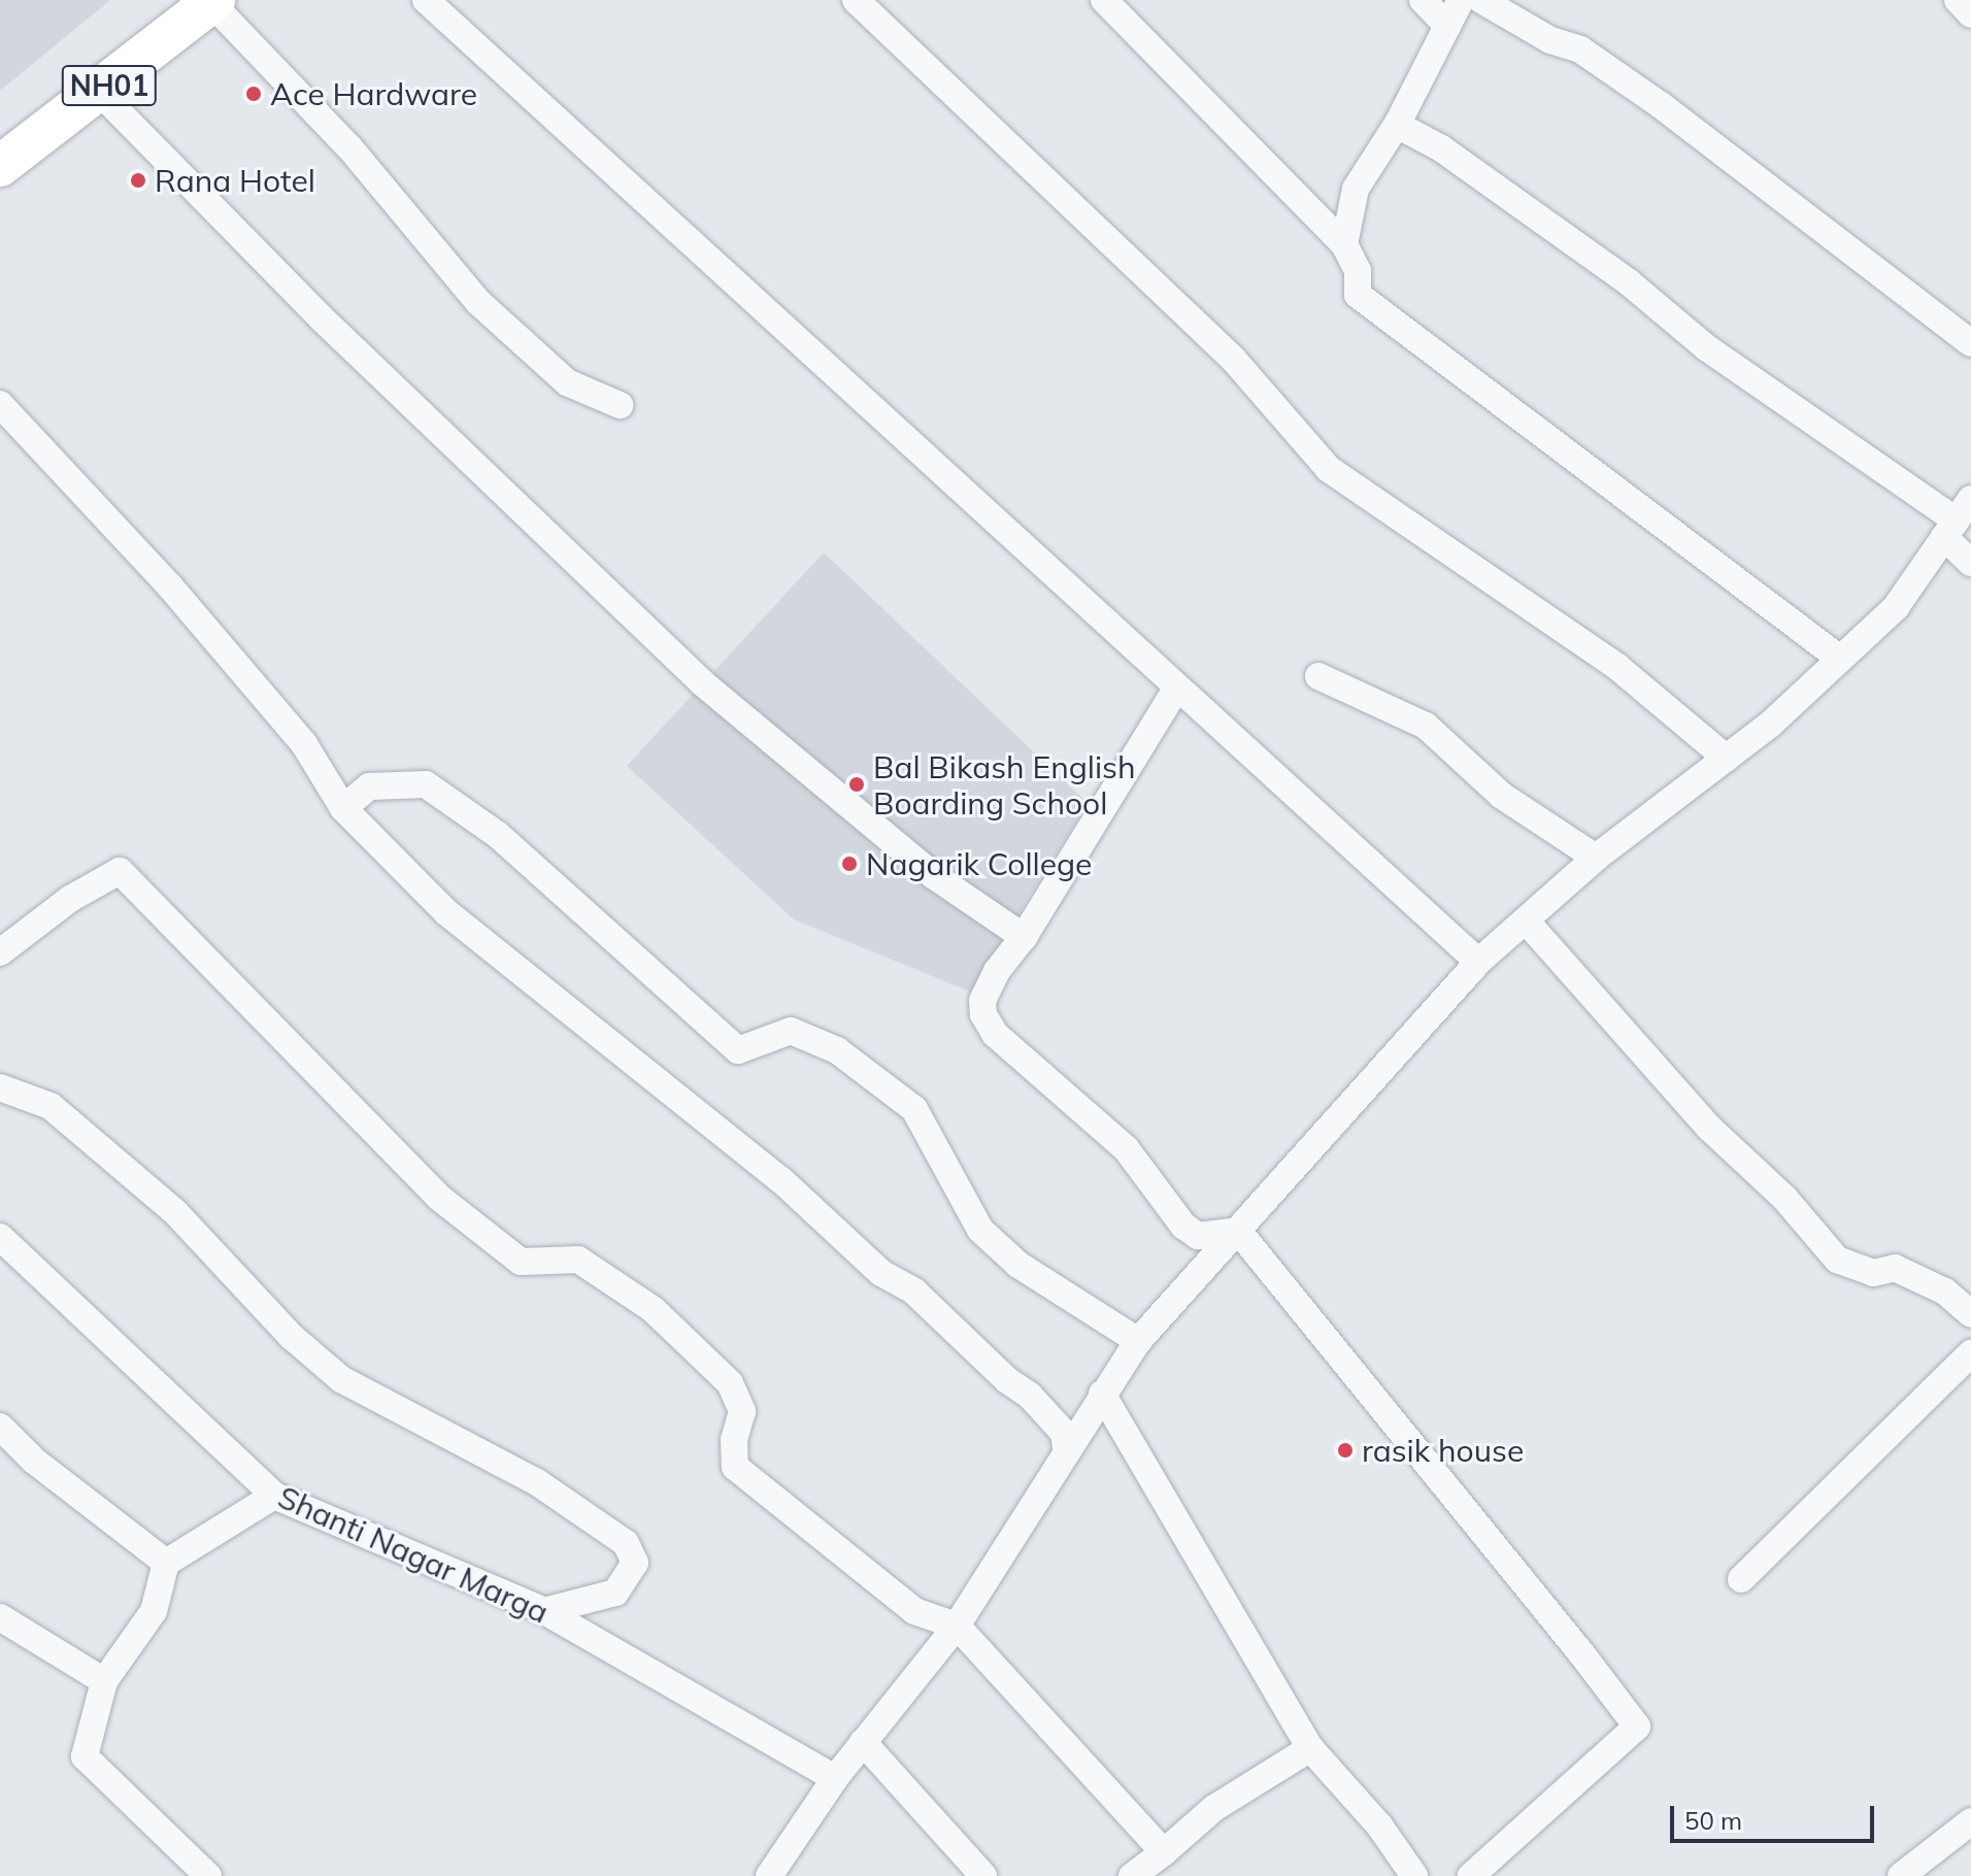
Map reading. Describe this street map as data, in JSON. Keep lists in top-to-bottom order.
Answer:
{
  "streets": {
    "highway": ["NH01"],
    "street": ["Shanti Nagar Marga"]
  },
  "places": [
    "Ace Hardware",
    "Rana Hotel",
    "Bal Bikash English Boarding School",
    "Nagarik College",
    "rasik house"
  ],
  "scale_bar": "50 m"
}
